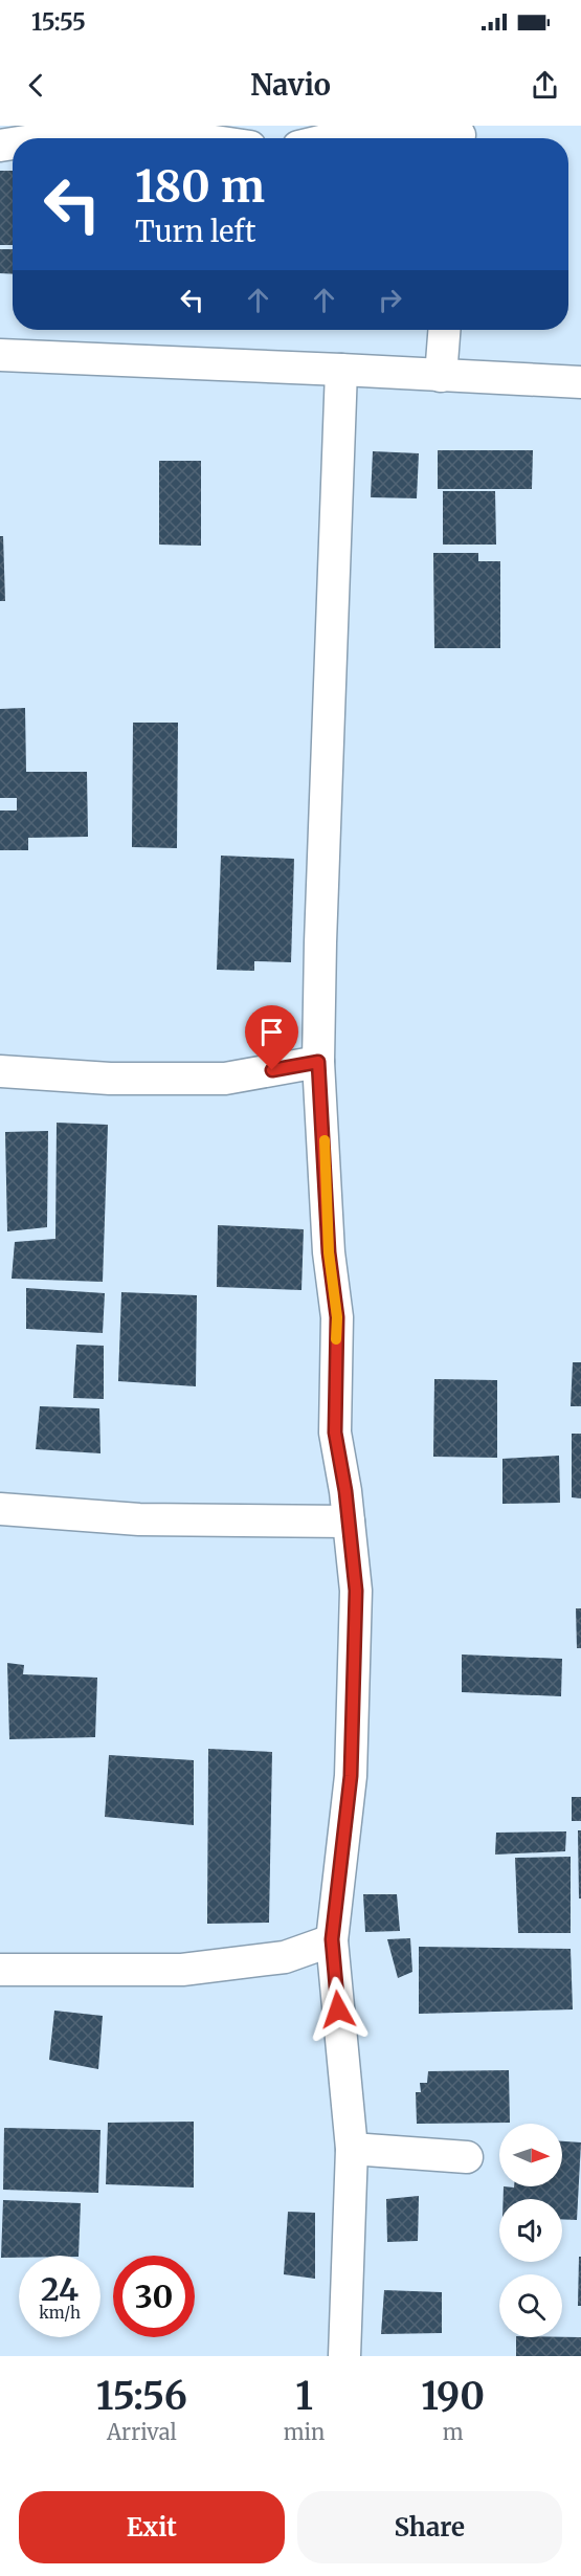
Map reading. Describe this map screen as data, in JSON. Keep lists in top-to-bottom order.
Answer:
{
  "north": "right",
  "page": {
    "status": "15:55",
    "header": "Navio",
    "turn": ["180 m", "Turn left"],
    "speed": "24 km/h",
    "limit": "30",
    "eta": [
      "15:56",
      "Arrival",
      "1",
      "min",
      "190",
      "m"
    ],
    "buttons": ["Exit", "Share"]
  }
}
